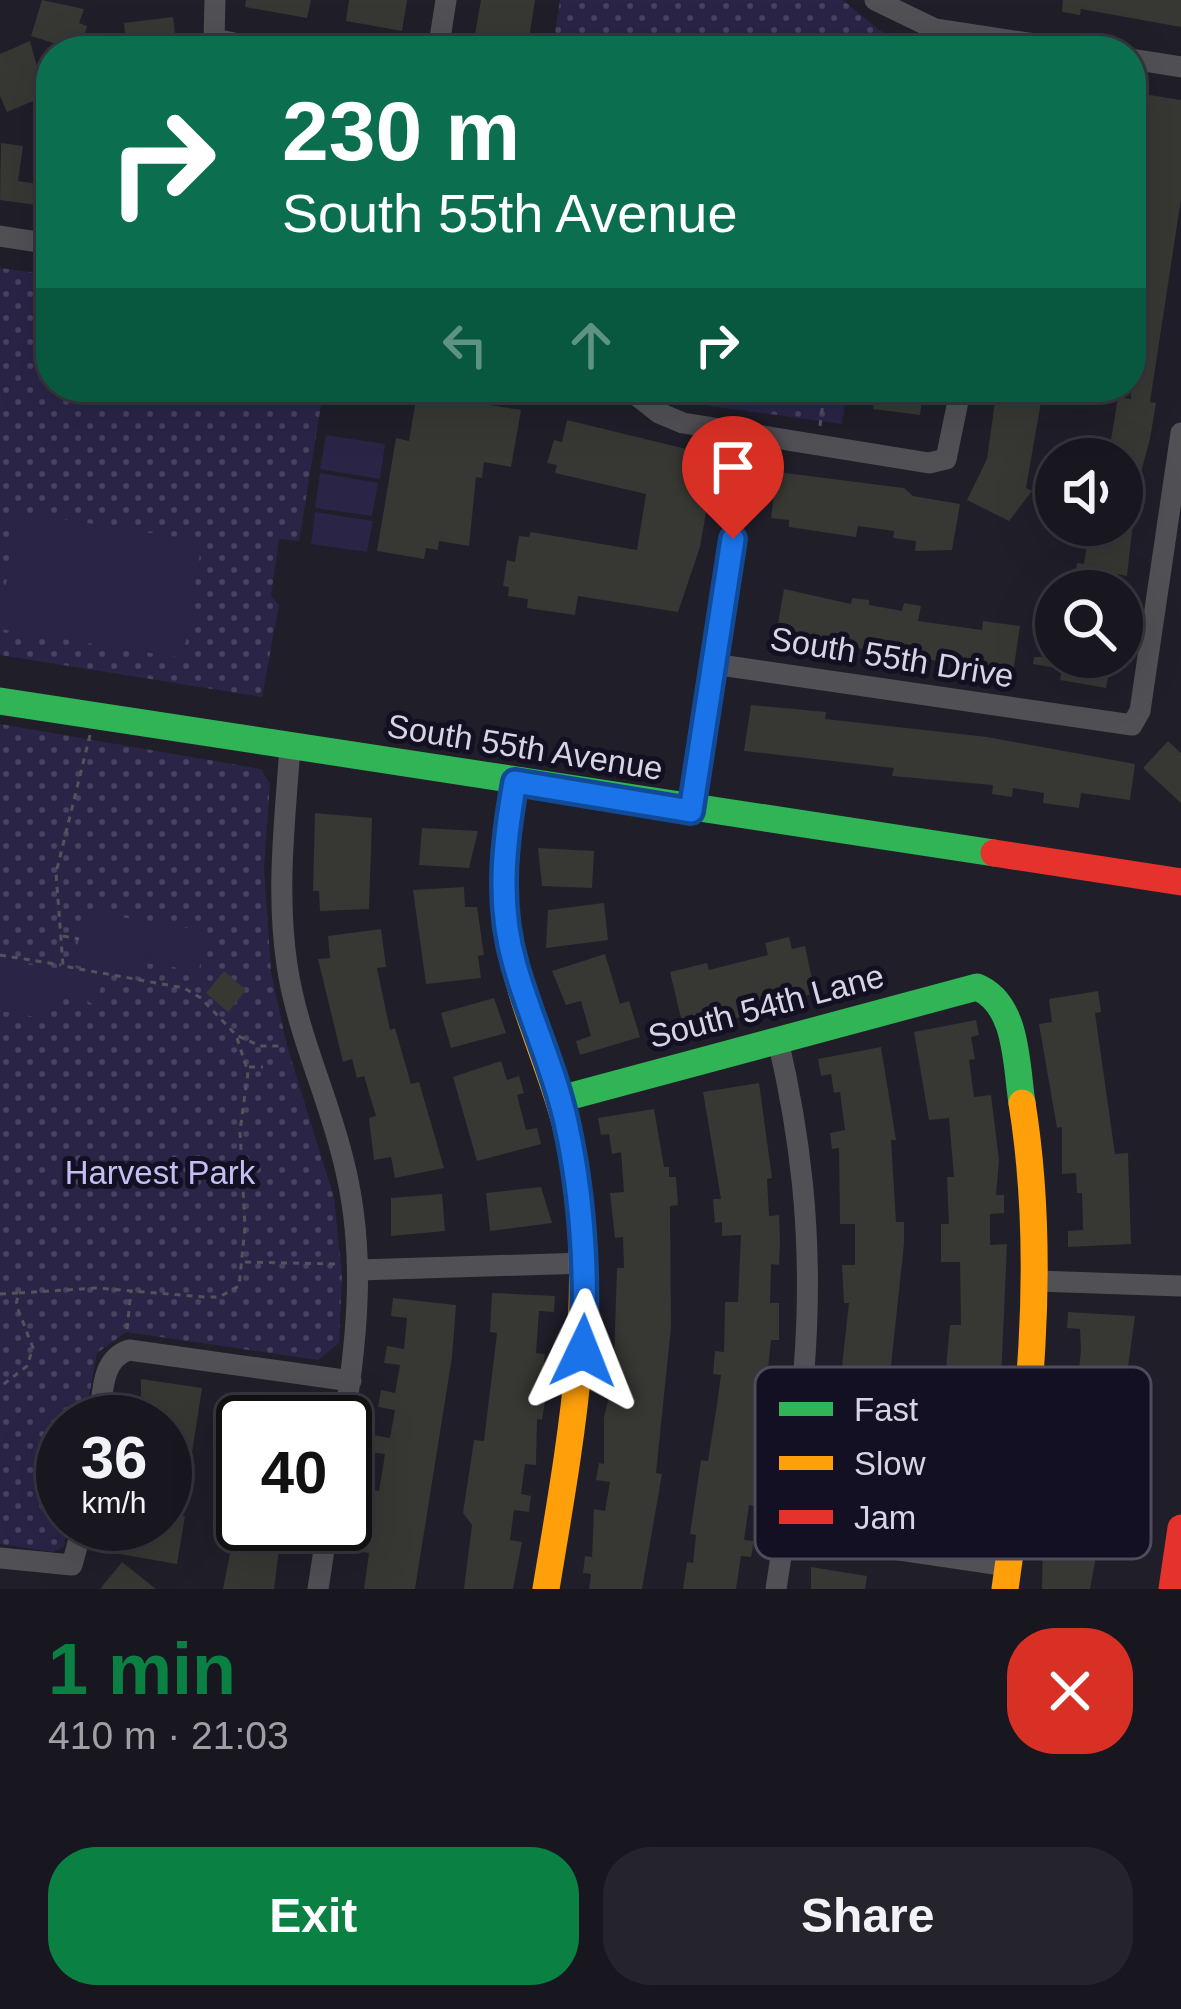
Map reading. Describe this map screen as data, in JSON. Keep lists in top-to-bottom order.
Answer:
{
  "streets": {
    "street": ["South 55th Drive", "South 55th Avenue", "South 54th Lane"]
  },
  "parks": ["Harvest Park"],
  "legend": ["Fast", "Slow", "Jam"],
  "page": {
    "turn": ["230 m", "South 55th Avenue"],
    "speed": "36 km/h",
    "limit": "40",
    "heading": ["1 min", "410 m · 21:03"],
    "buttons": ["Exit", "Share"]
  }
}
